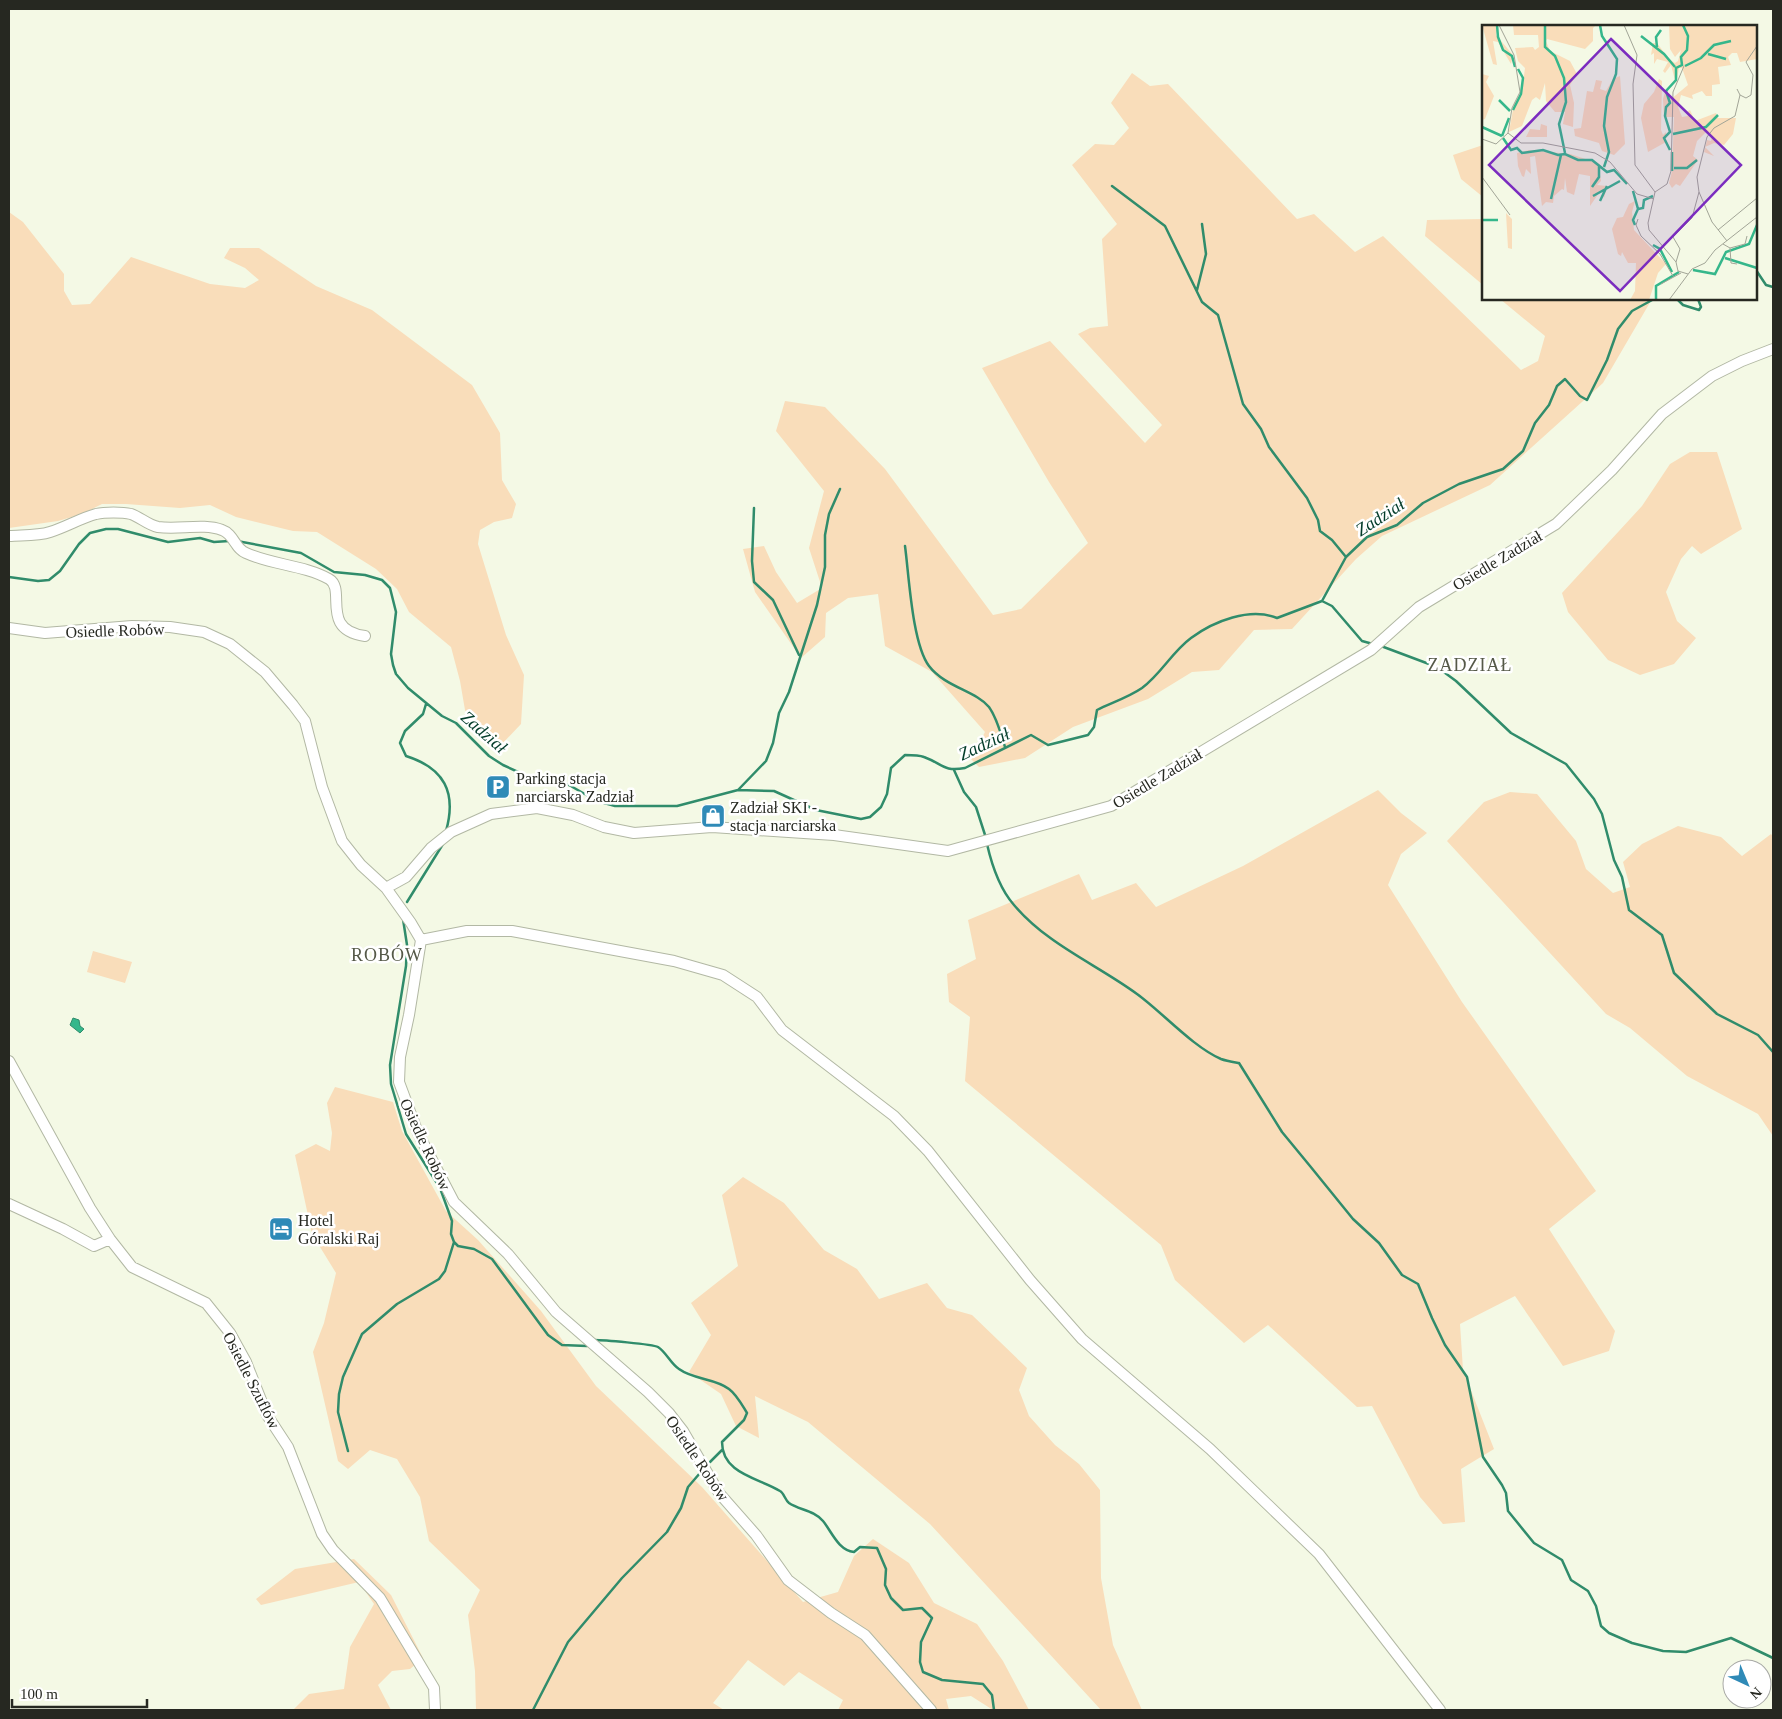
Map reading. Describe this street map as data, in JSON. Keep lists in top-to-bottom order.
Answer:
{
  "streets": {
    "street": ["Osiedle Zadział", "Osiedle Robów", "Osiedle Szuflów"]
  },
  "crossings": [
    ["Osiedle Zadział", "Osiedle Robów"]
  ],
  "districts": ["ZADZIAŁ", "ROBÓW"],
  "water": ["Zadział"],
  "places": {
    "parking": ["Parking stacja narciarska Zadział"],
    "shop": ["Zadział SKI - stacja narciarska"],
    "hotel": ["Hotel Góralski Raj"]
  },
  "scale_bar": "100 m",
  "north": "bottom right"
}
